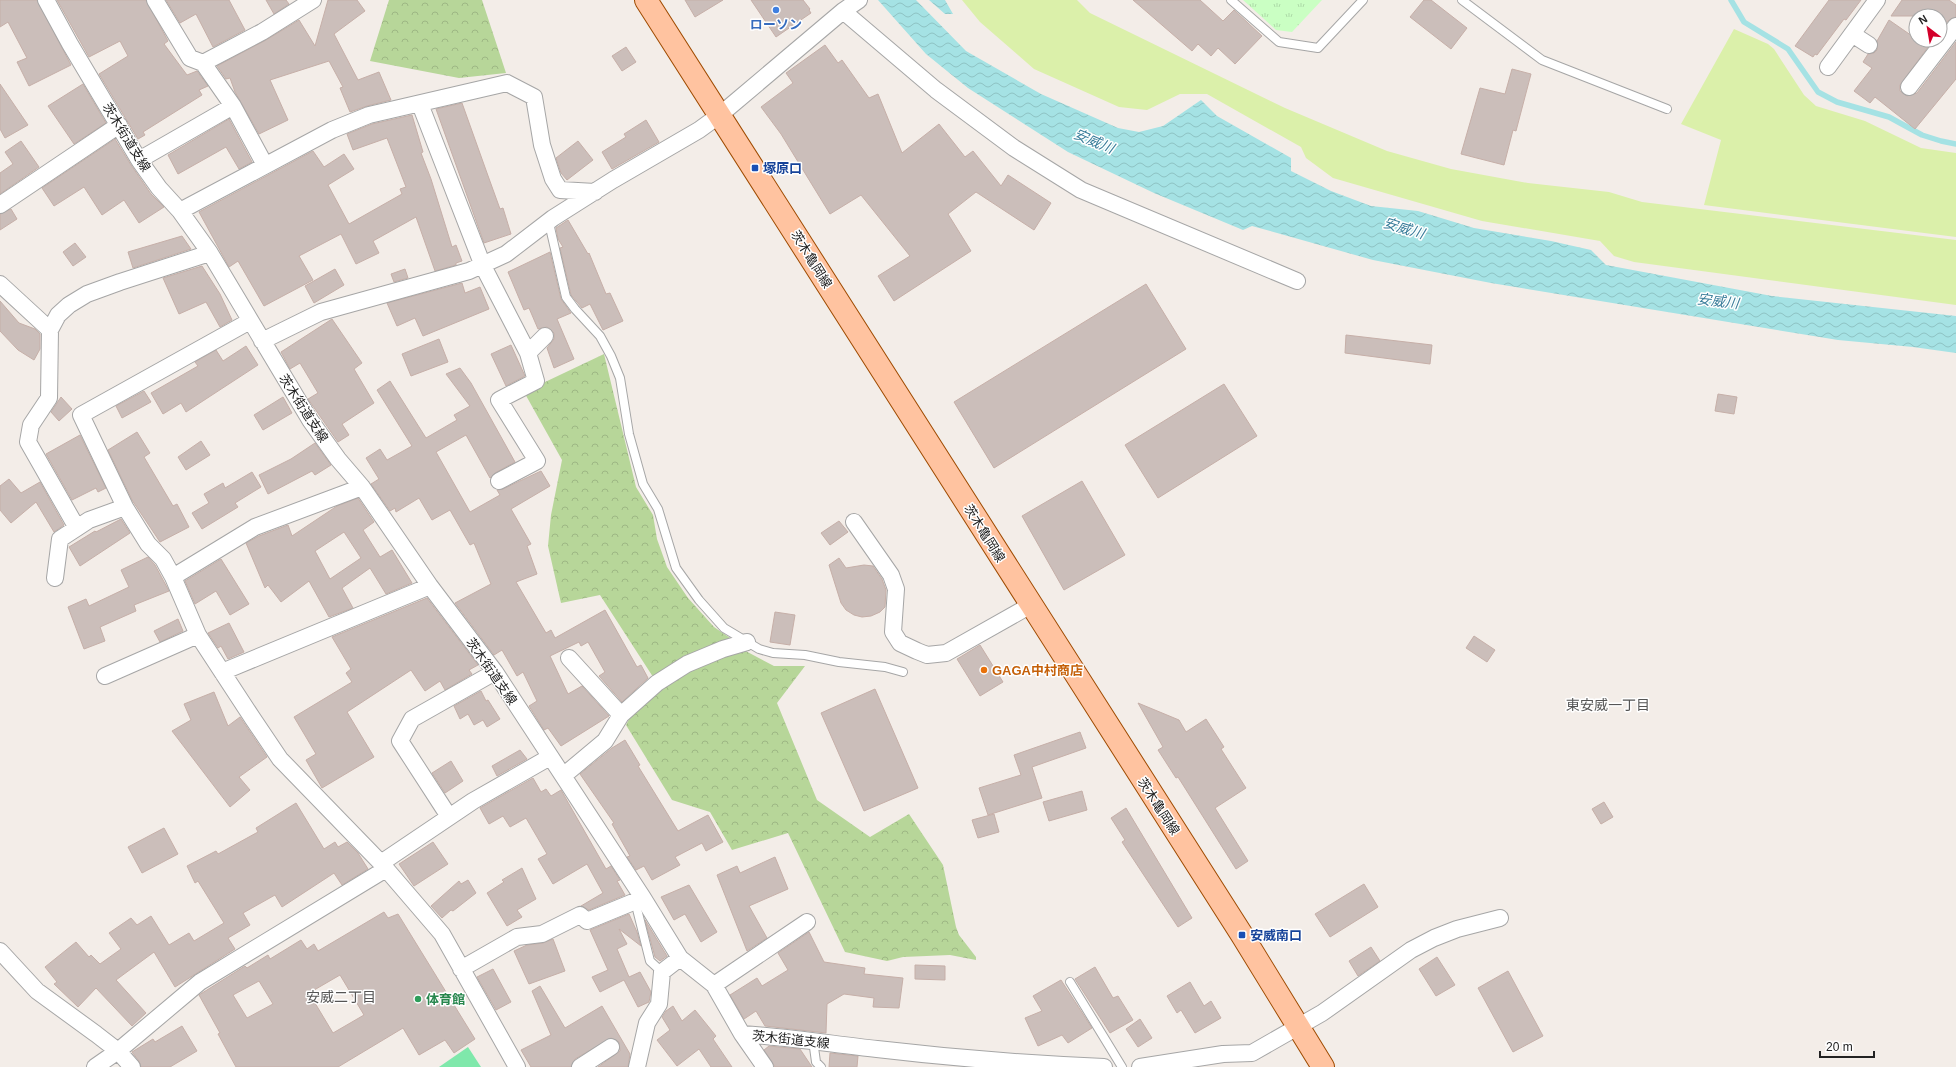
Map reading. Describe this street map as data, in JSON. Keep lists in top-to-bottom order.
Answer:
{
  "streets": {
    "main road": ["茨木亀岡線"],
    "street": ["茨木街道支線"]
  },
  "districts": ["東安威一丁目", "安威二丁目"],
  "water": ["安威川"],
  "places": {
    "other": ["ローソン", "GAGA中村商店", "体育館"],
    "transit": ["塚原口", "安威南口"]
  },
  "scale_bar": "20 m",
  "north": "top left"
}
